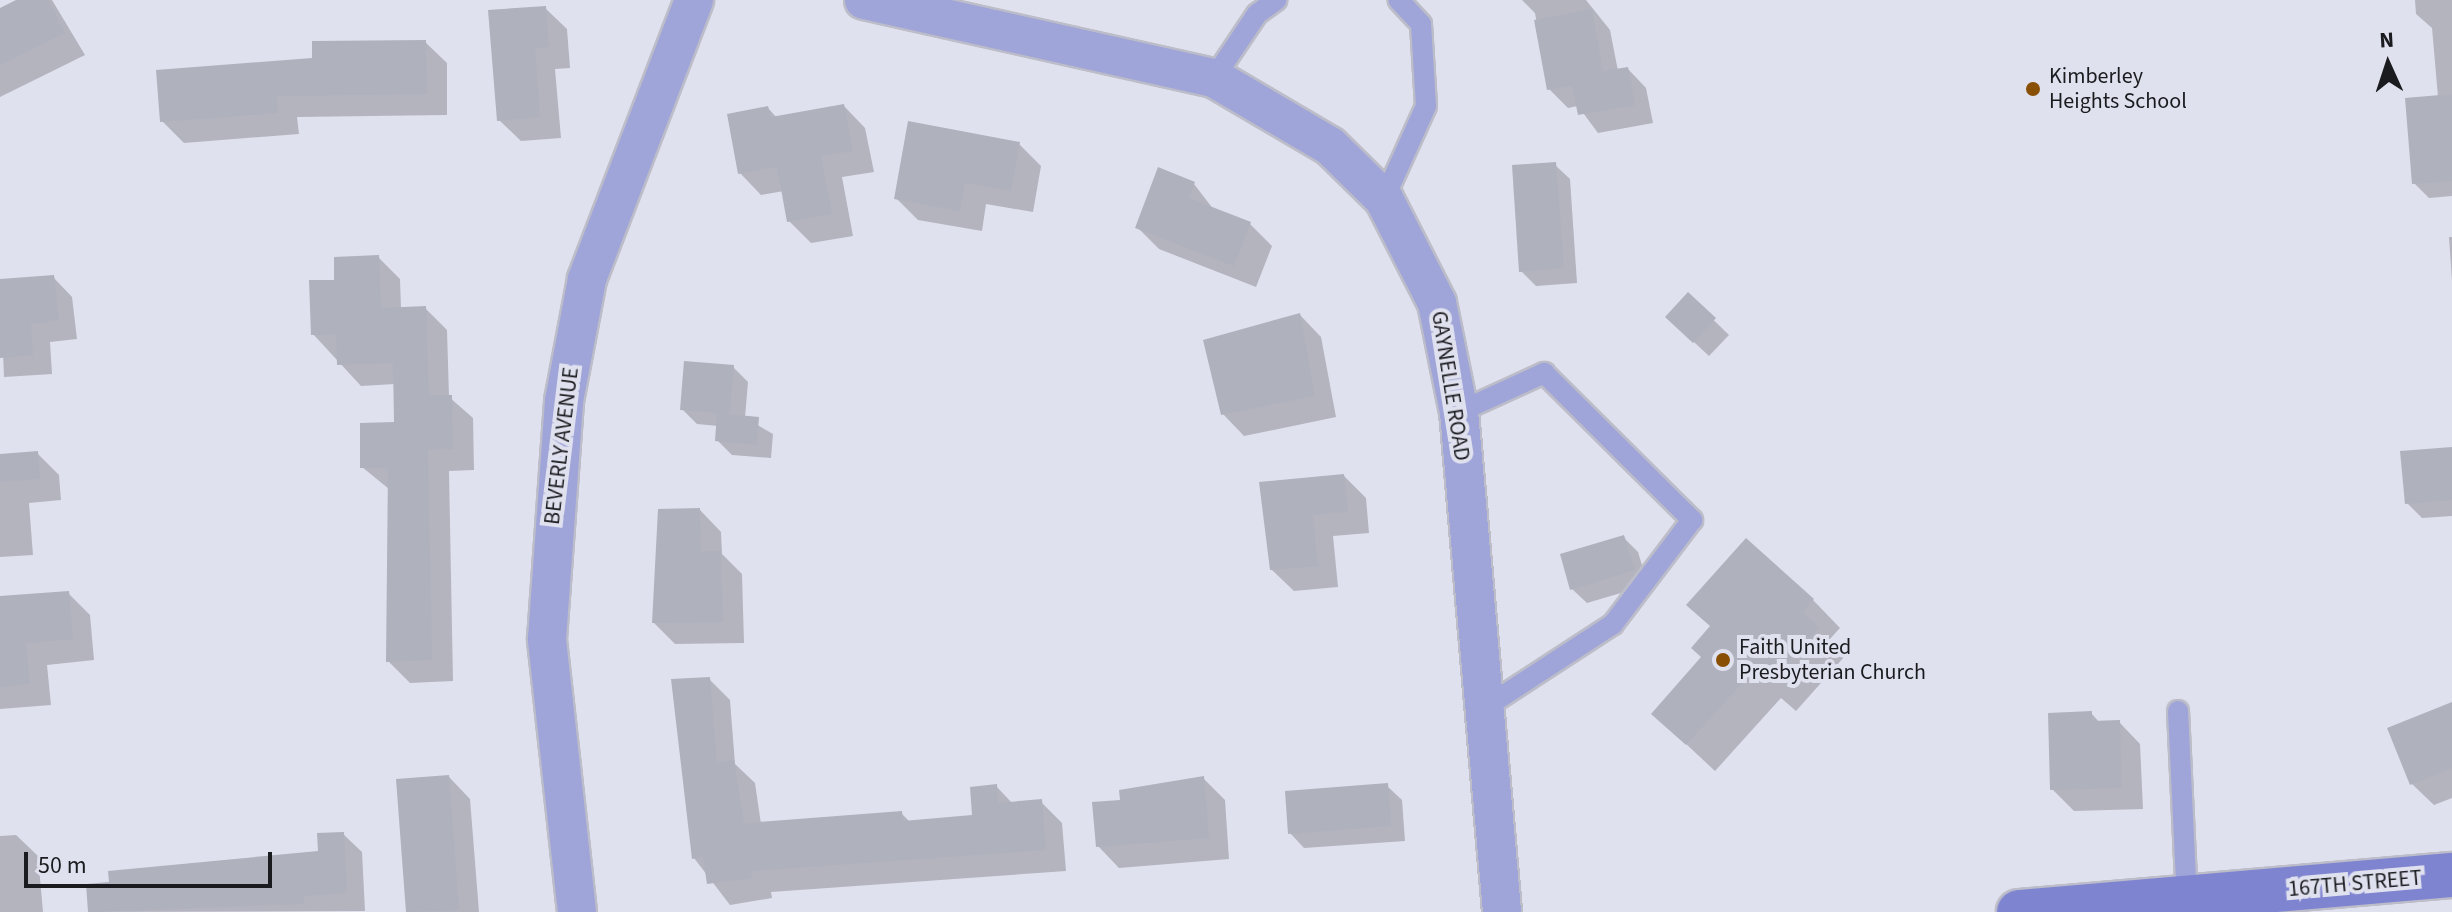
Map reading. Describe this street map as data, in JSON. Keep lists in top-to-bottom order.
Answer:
{
  "streets": {
    "main road": ["167TH STREET"],
    "street": ["GAYNELLE ROAD", "BEVERLY AVENUE"]
  },
  "places": ["Kimberley Heights School", "Faith United Presbyterian Church"],
  "scale_bar": "50 m",
  "north": "top"
}
